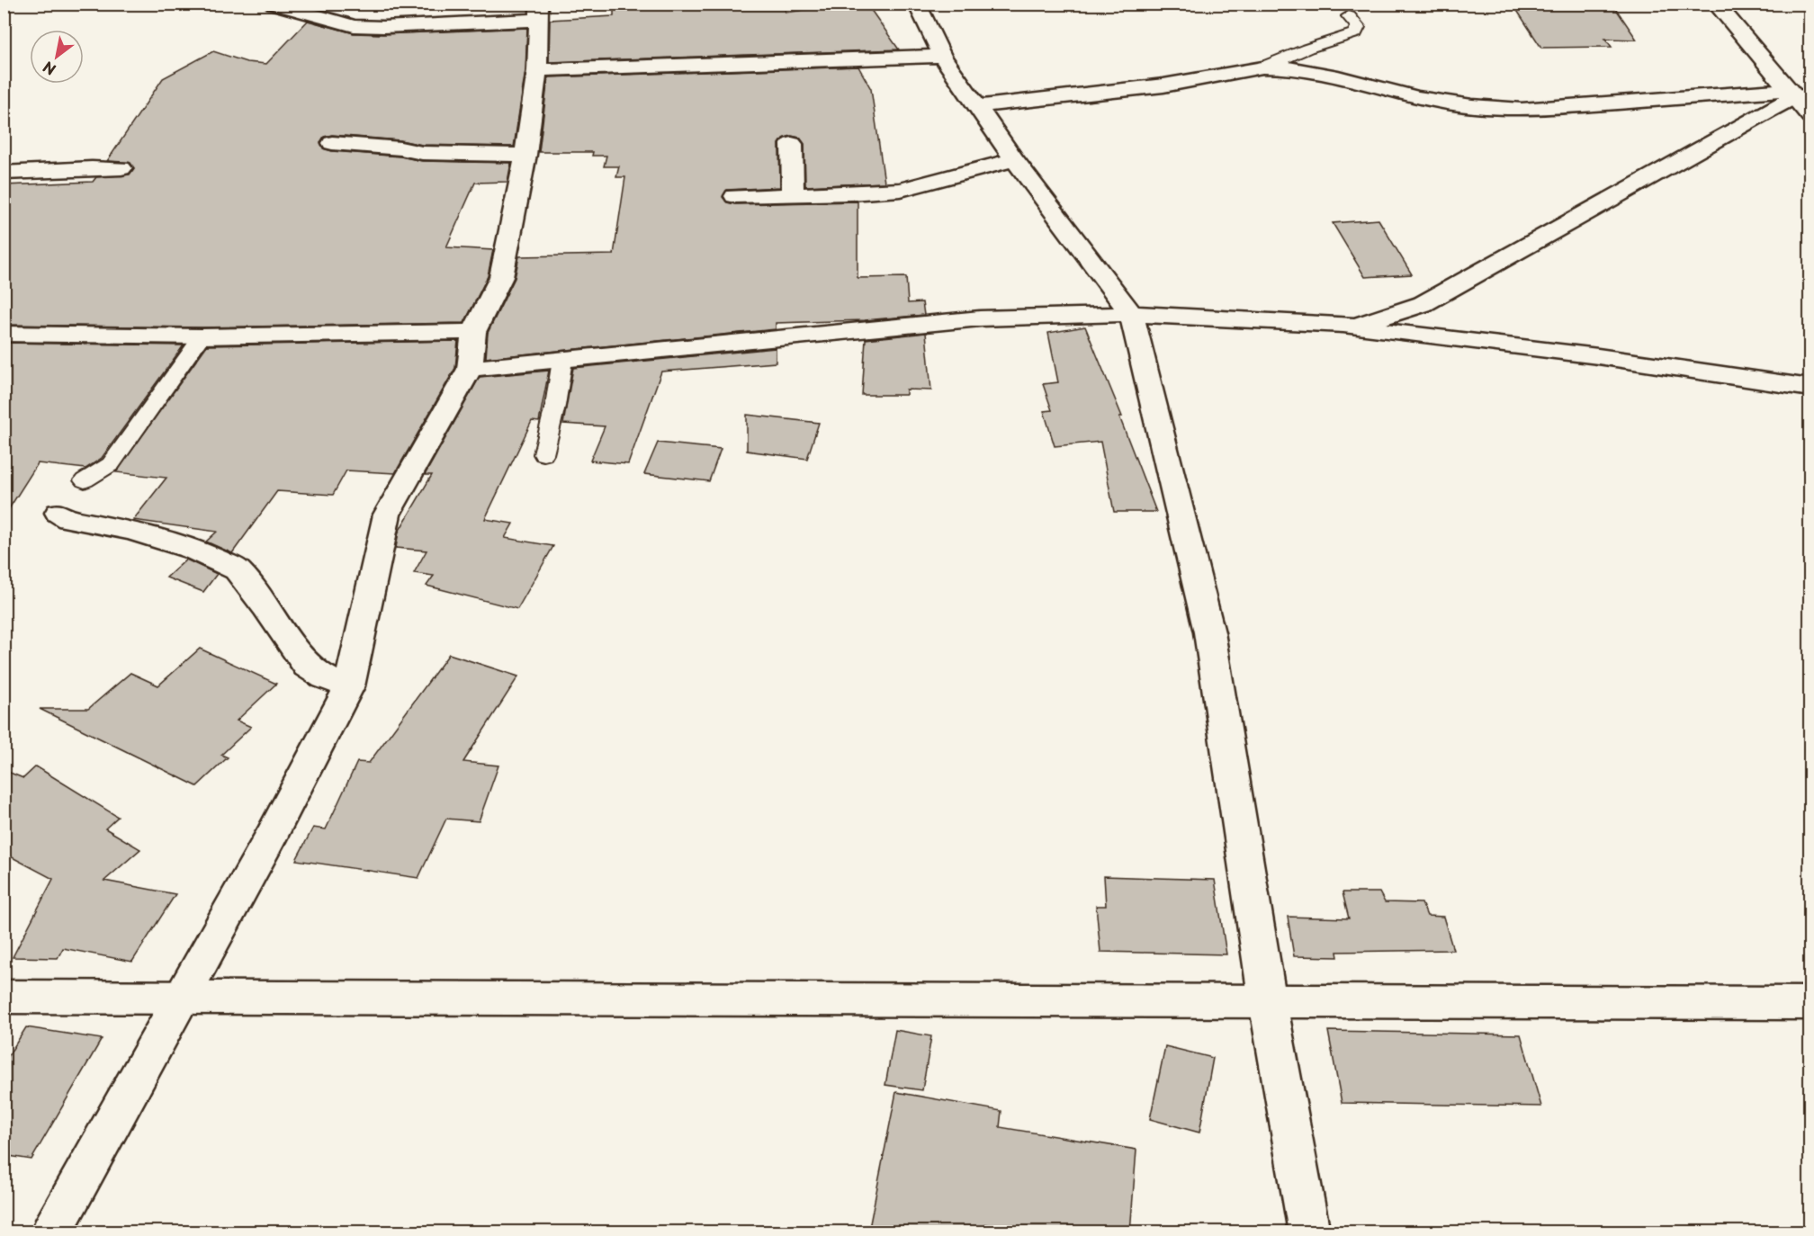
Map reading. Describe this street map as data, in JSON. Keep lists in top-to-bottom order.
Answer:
{
  "north": "bottom left"
}
